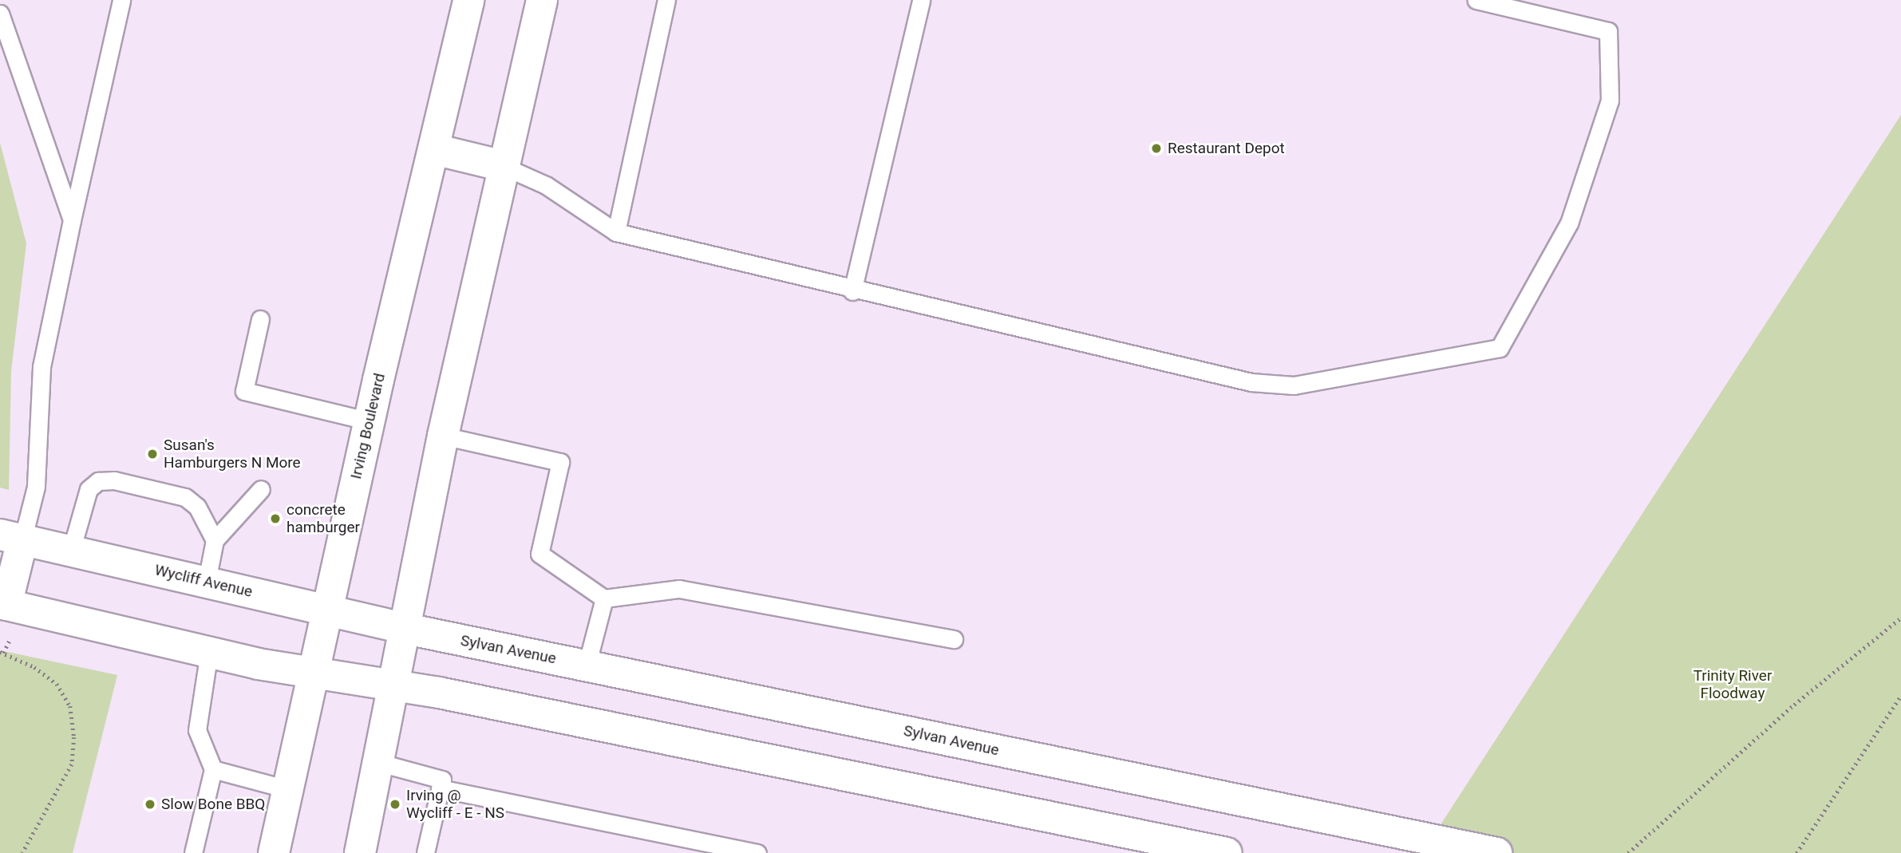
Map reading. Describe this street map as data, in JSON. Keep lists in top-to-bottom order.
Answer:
{
  "streets": {
    "main road": ["Irving Boulevard", "Wycliff Avenue", "Sylvan Avenue"]
  },
  "crossings": [
    ["Irving Boulevard", "Wycliff Avenue"],
    ["Wycliff Avenue", "Sylvan Avenue"]
  ],
  "parks": ["Trinity River Floodway"],
  "places": [
    "Restaurant Depot",
    "Susan's Hamburgers N More",
    "concrete hamburger",
    "Slow Bone BBQ",
    "Irving @ Wycliff - E - NS"
  ]
}
